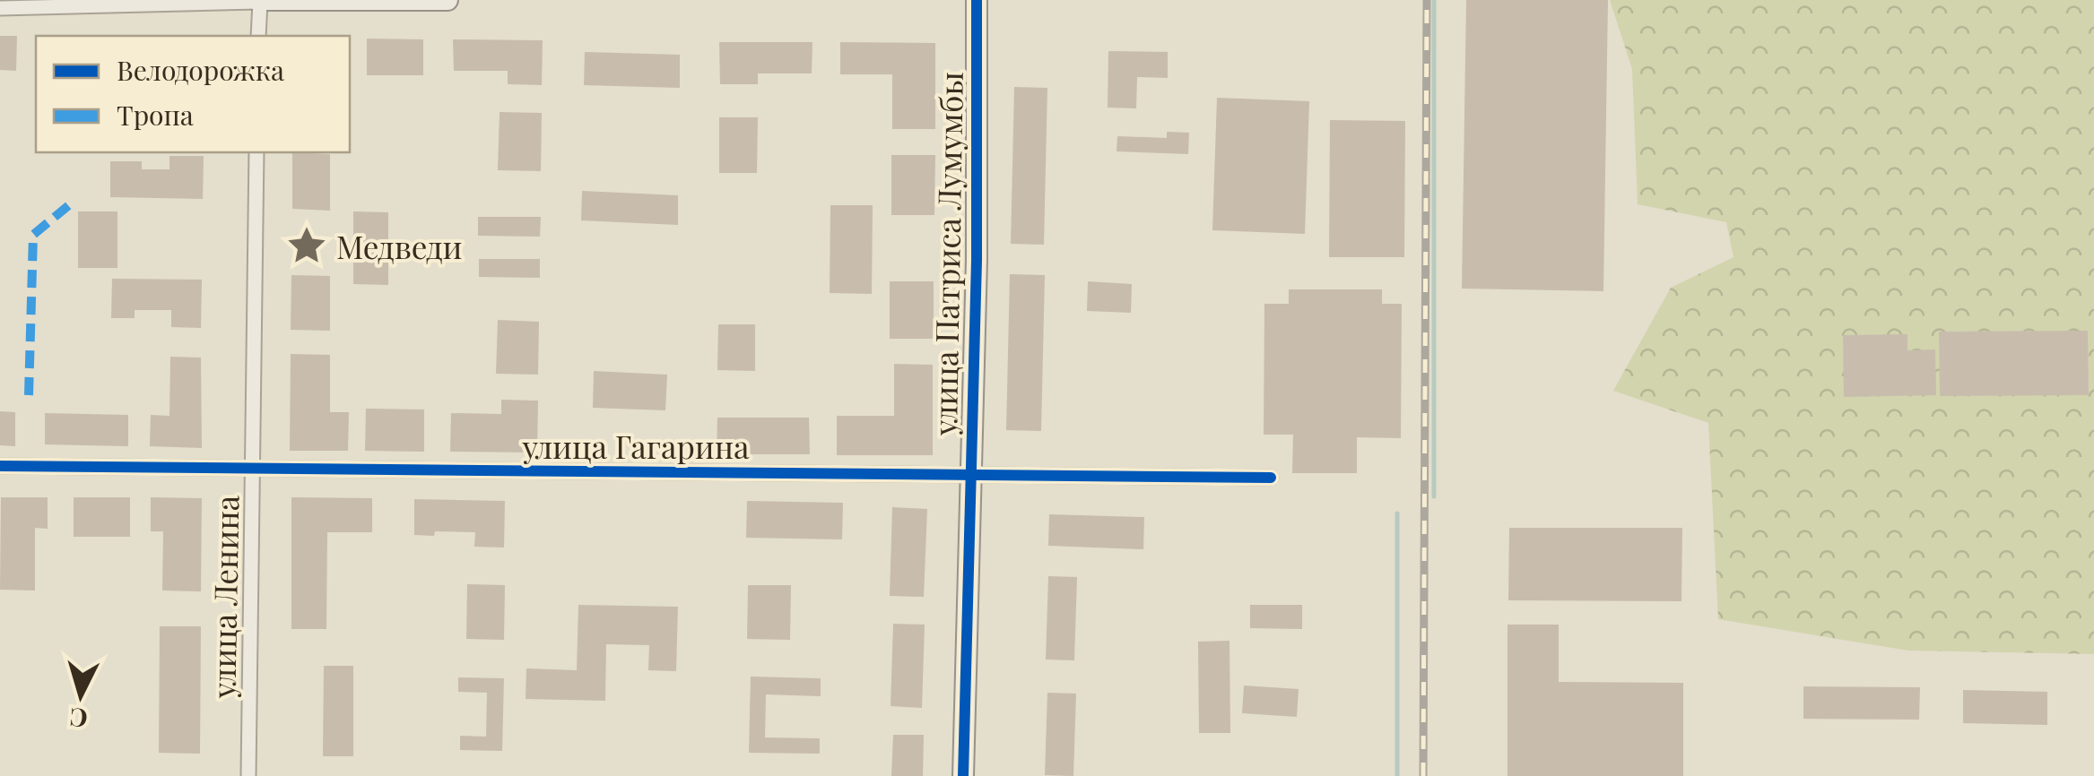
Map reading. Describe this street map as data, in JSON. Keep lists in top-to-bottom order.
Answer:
{
  "streets": {
    "street": ["улица Патриса Лумумбы", "улица Гагарина", "улица Ленина"]
  },
  "crossings": [
    ["улица Патриса Лумумбы", "улица Гагарина"],
    ["улица Гагарина", "улица Ленина"]
  ],
  "places": {
    "place": ["Медведи"]
  },
  "legend": ["Велодорожка", "Тропа"],
  "north": "bottom"
}
